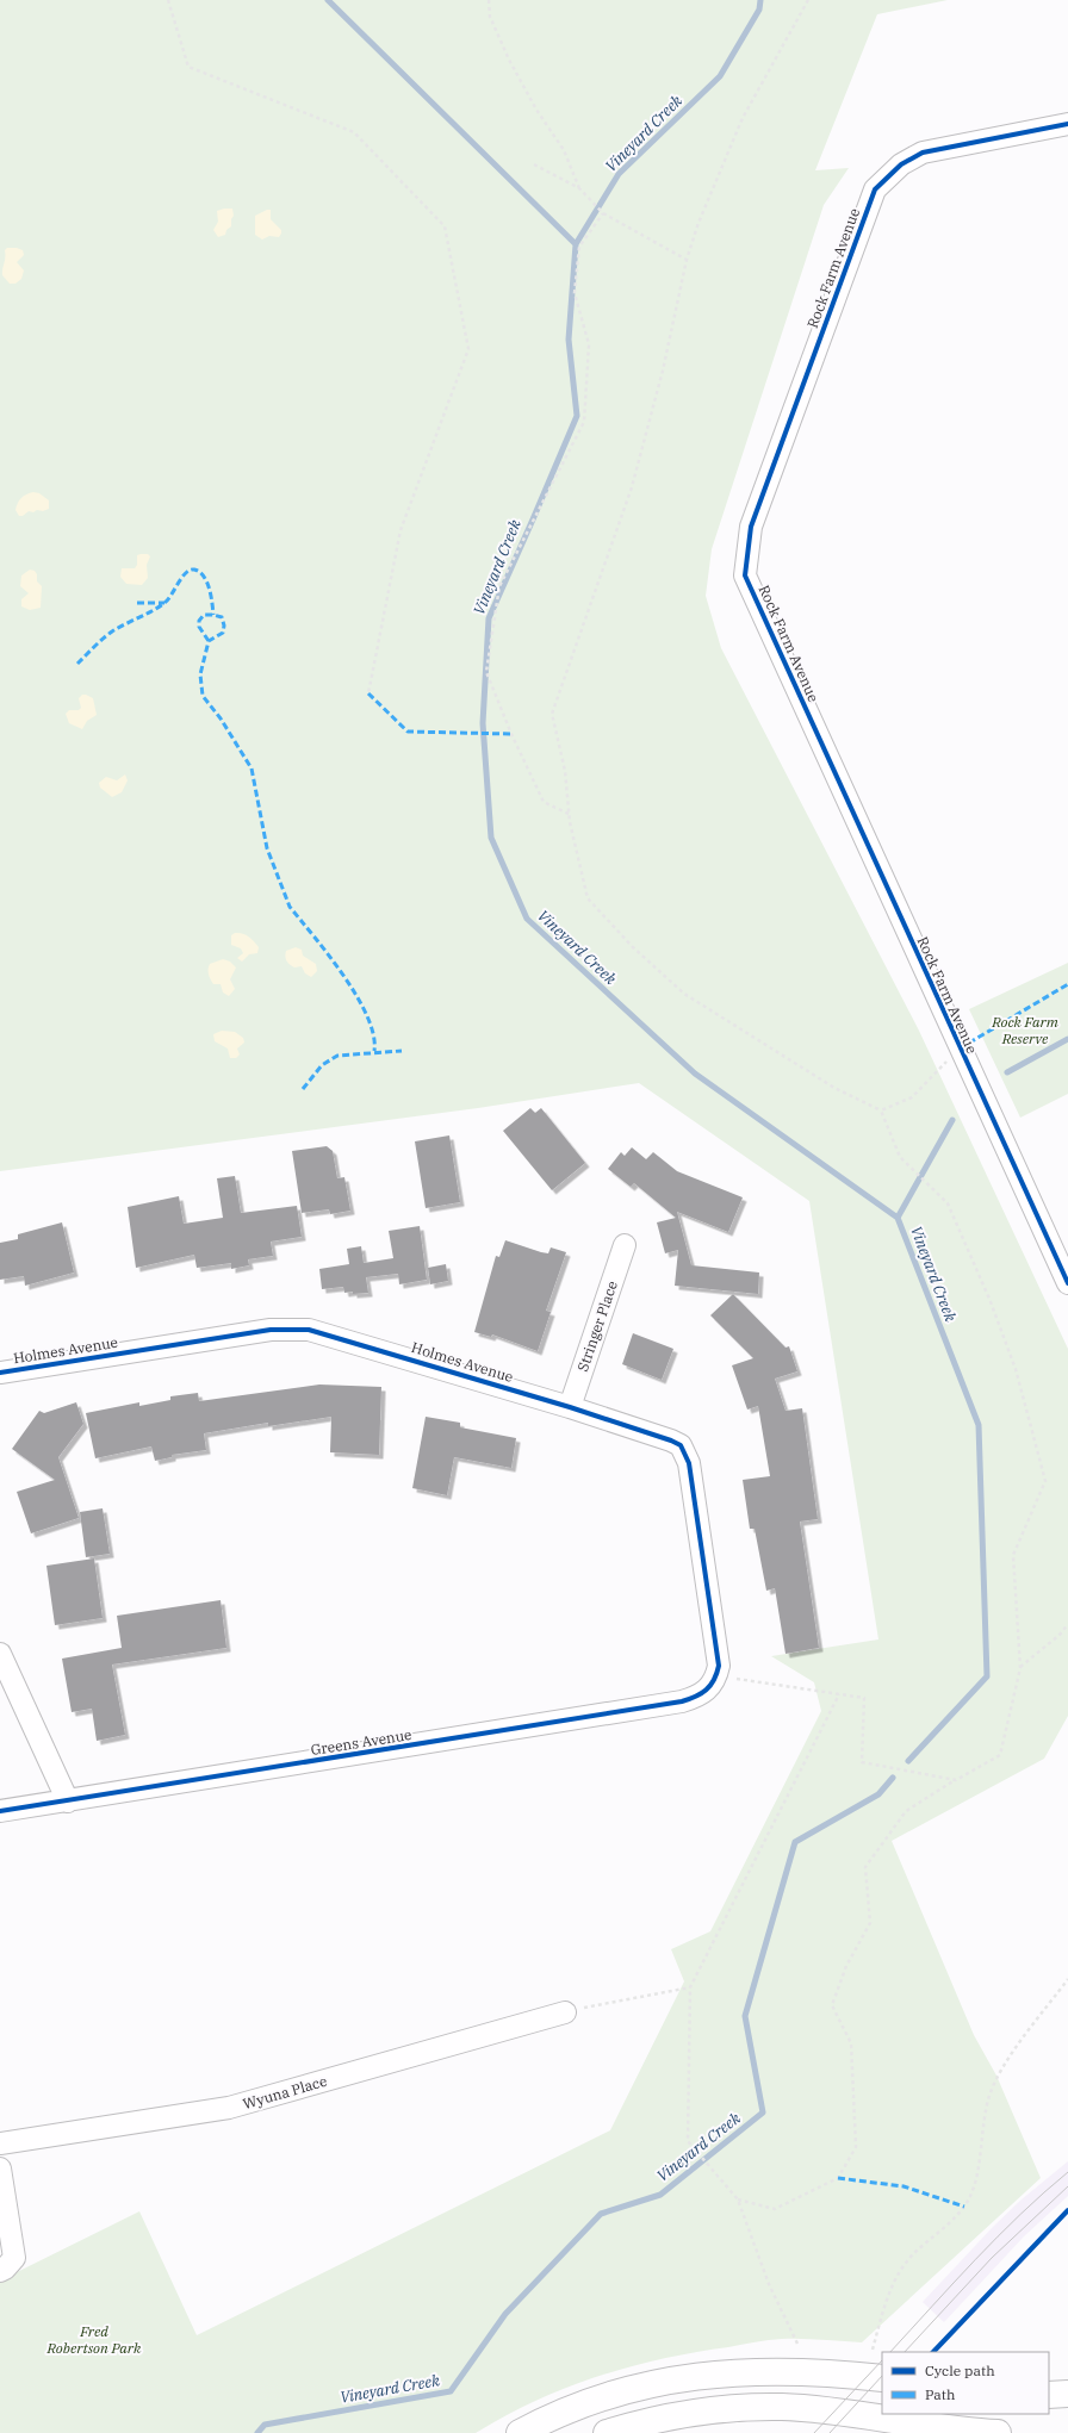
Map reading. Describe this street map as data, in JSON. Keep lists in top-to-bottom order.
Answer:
{
  "streets": {
    "street": [
      "Rock Farm Avenue",
      "Stringer Place",
      "Holmes Avenue",
      "Greens Avenue",
      "Wyuna Place"
    ]
  },
  "crossings": [
    ["Stringer Place", "Holmes Avenue"],
    ["Holmes Avenue", "Greens Avenue"]
  ],
  "water": ["Vineyard Creek"],
  "parks": ["Rock Farm Reserve", "Fred Robertson Park"],
  "legend": ["Cycle path", "Path"]
}
